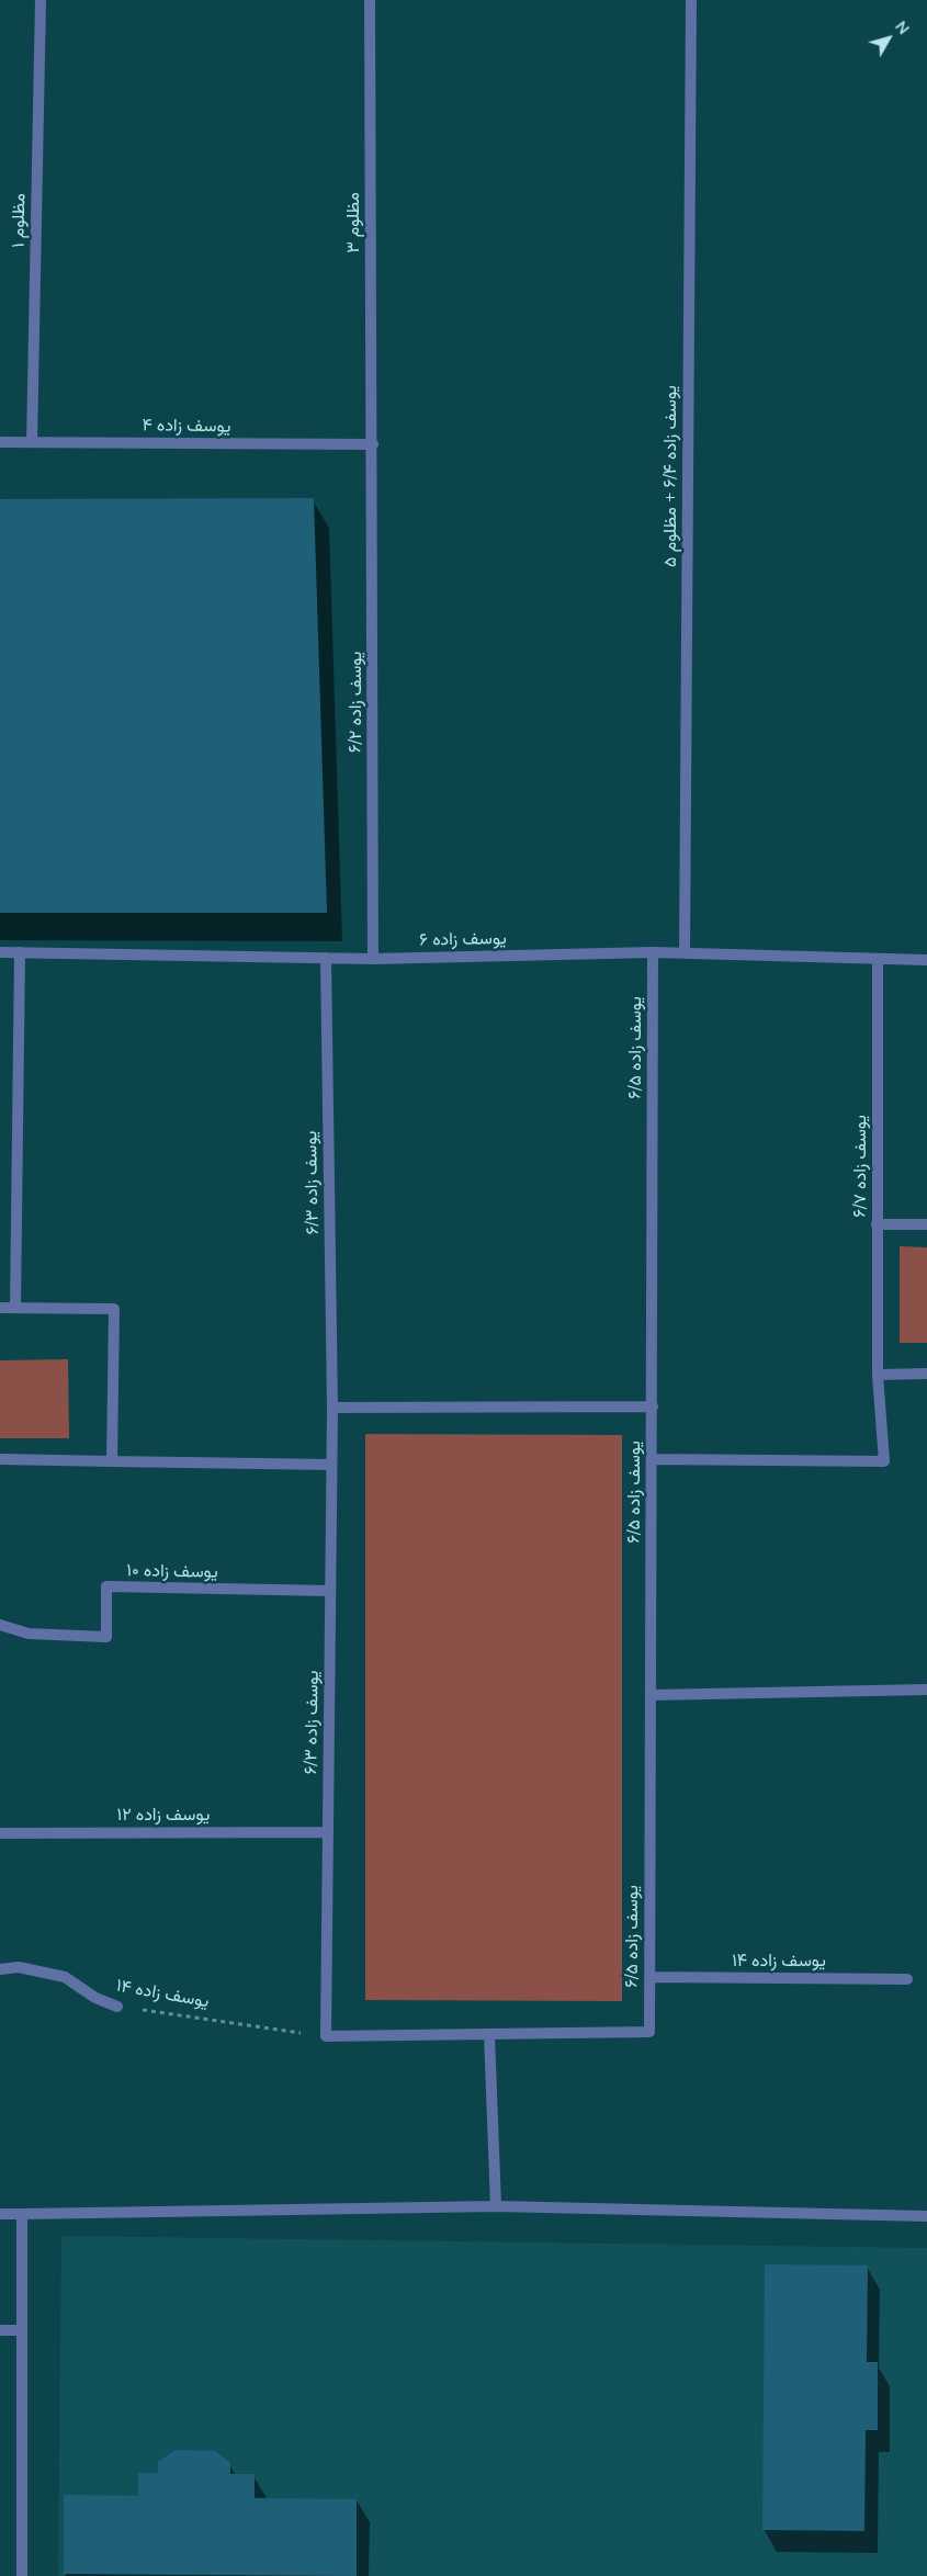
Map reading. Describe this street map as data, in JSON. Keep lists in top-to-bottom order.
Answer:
{
  "streets": {
    "street": [
      "مظلوم ۱",
      "مظلوم ۳",
      "یوسف زاده ۴",
      "یوسف زاده ۶/۴ + مظلوم ۵",
      "یوسف زاده ۶/۲",
      "یوسف زاده ۶",
      "یوسف زاده ۶/۵",
      "یوسف زاده ۶/۷",
      "یوسف زاده ۶/۳",
      "یوسف زاده ۱۰",
      "یوسف زاده ۱۲",
      "یوسف زاده ۱۴"
    ]
  },
  "crossings": [
    ["مظلوم ۱", "یوسف زاده ۴"],
    ["مظلوم ۳", "یوسف زاده ۴"],
    ["مظلوم ۳", "یوسف زاده ۶/۲"],
    ["یوسف زاده ۴", "یوسف زاده ۶/۲"],
    ["یوسف زاده ۶/۴ + مظلوم ۵", "یوسف زاده ۶"],
    ["یوسف زاده ۶/۲", "یوسف زاده ۶"],
    ["یوسف زاده ۶", "یوسف زاده ۶/۵"],
    ["یوسف زاده ۶", "یوسف زاده ۶/۷"],
    ["یوسف زاده ۶", "یوسف زاده ۶/۳"],
    ["یوسف زاده ۶/۵", "یوسف زاده ۶/۷"],
    ["یوسف زاده ۶/۵", "یوسف زاده ۱۴"],
    ["یوسف زاده ۶/۳", "یوسف زاده ۱۰"],
    ["یوسف زاده ۶/۳", "یوسف زاده ۱۲"],
    ["یوسف زاده ۶/۳", "یوسف زاده ۱۴"]
  ],
  "north": "top right"
}
